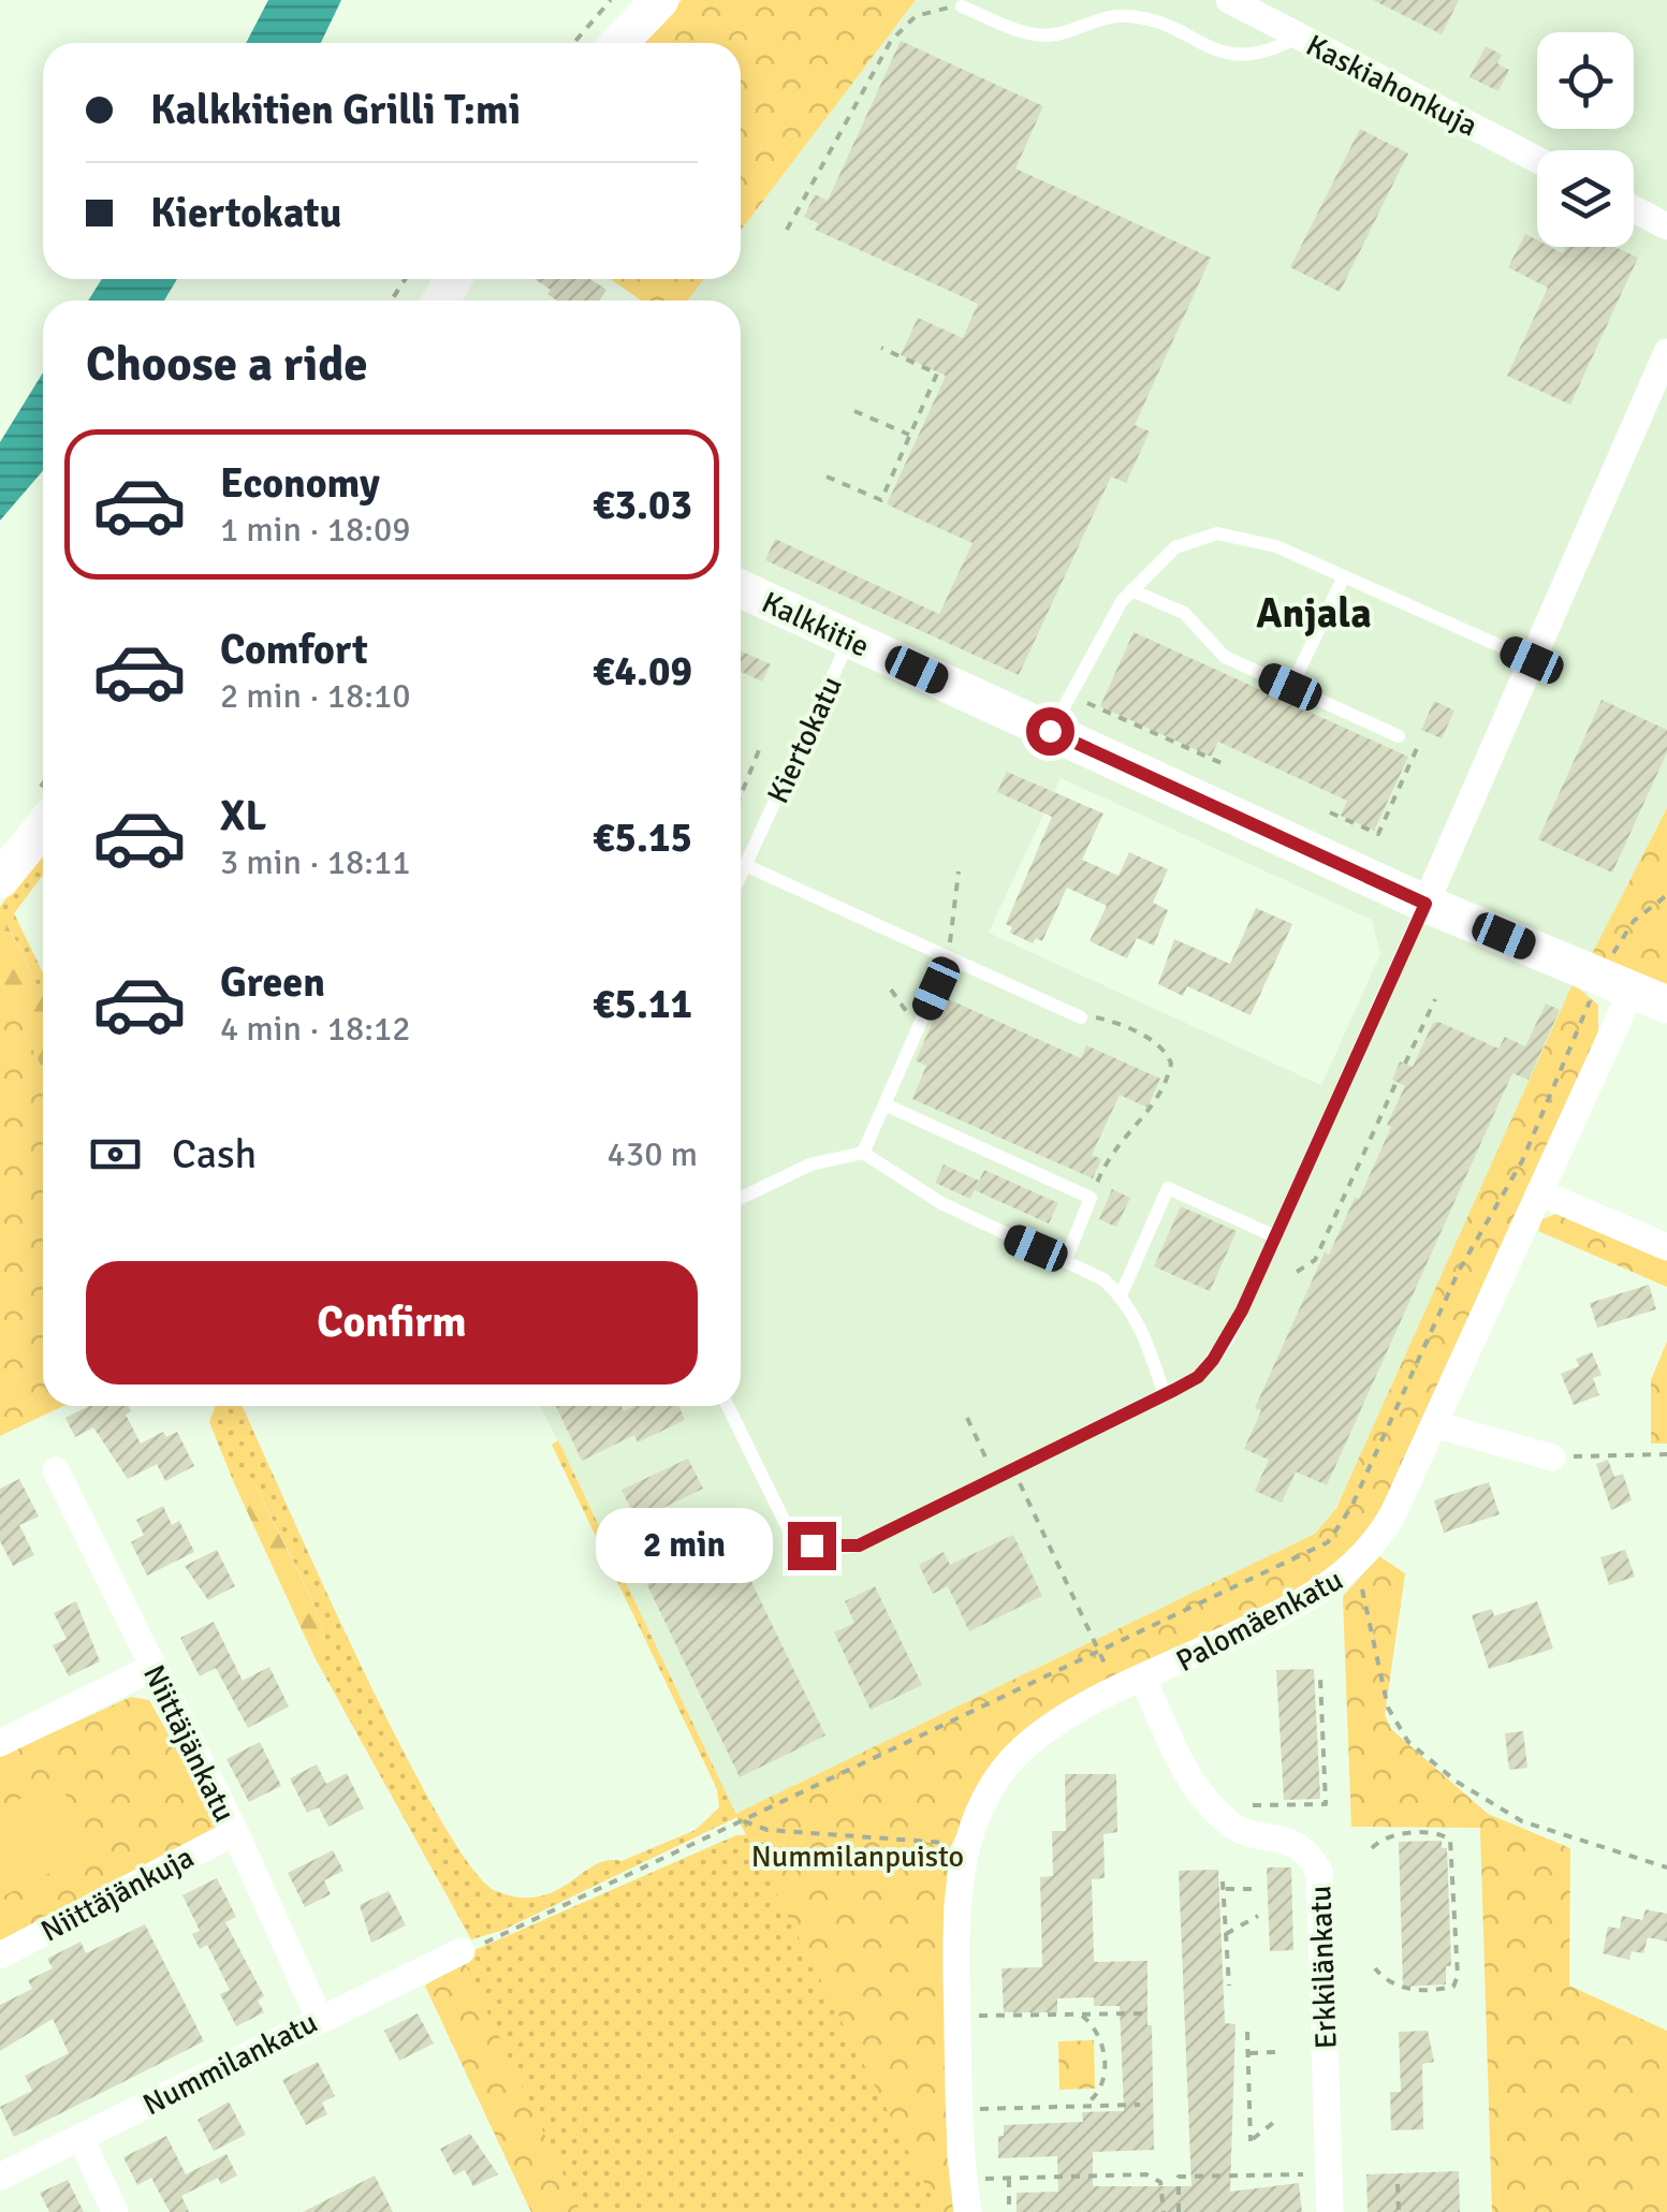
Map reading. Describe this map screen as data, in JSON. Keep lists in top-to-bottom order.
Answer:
{
  "streets": {
    "street": [
      "Kaskiahonkuja",
      "Kalkkitie",
      "Palomäenkatu",
      "Niittäjänkatu",
      "Niittäjänkuja",
      "Erkkilänkatu",
      "Nummilankatu"
    ],
    "lane": ["Kiertokatu"]
  },
  "crossings": [
    ["Kalkkitie", "Kiertokatu"],
    ["Kalkkitie", "Palomäenkatu"],
    ["Palomäenkatu", "Erkkilänkatu"],
    ["Niittäjänkatu", "Niittäjänkuja"],
    ["Niittäjänkatu", "Nummilankatu"]
  ],
  "districts": ["Anjala"],
  "parks": ["Nummilanpuisto"],
  "page": {
    "banner": ["Kalkkitien Grilli T:mi", "Kiertokatu"],
    "heading": "Choose a ride",
    "list": [
      {
        "name": "Economy",
        "note": "1 min · 18:09",
        "value": "€3.03"
      },
      {
        "name": "Comfort",
        "note": "2 min · 18:10",
        "value": "€4.09"
      },
      {
        "name": "XL",
        "note": "3 min · 18:11",
        "value": "€5.15"
      },
      {
        "name": "Green",
        "note": "4 min · 18:12",
        "value": "€5.11"
      }
    ],
    "pay": ["Cash", "430 m"],
    "buttons": "Confirm",
    "bubble": "2 min"
  }
}
